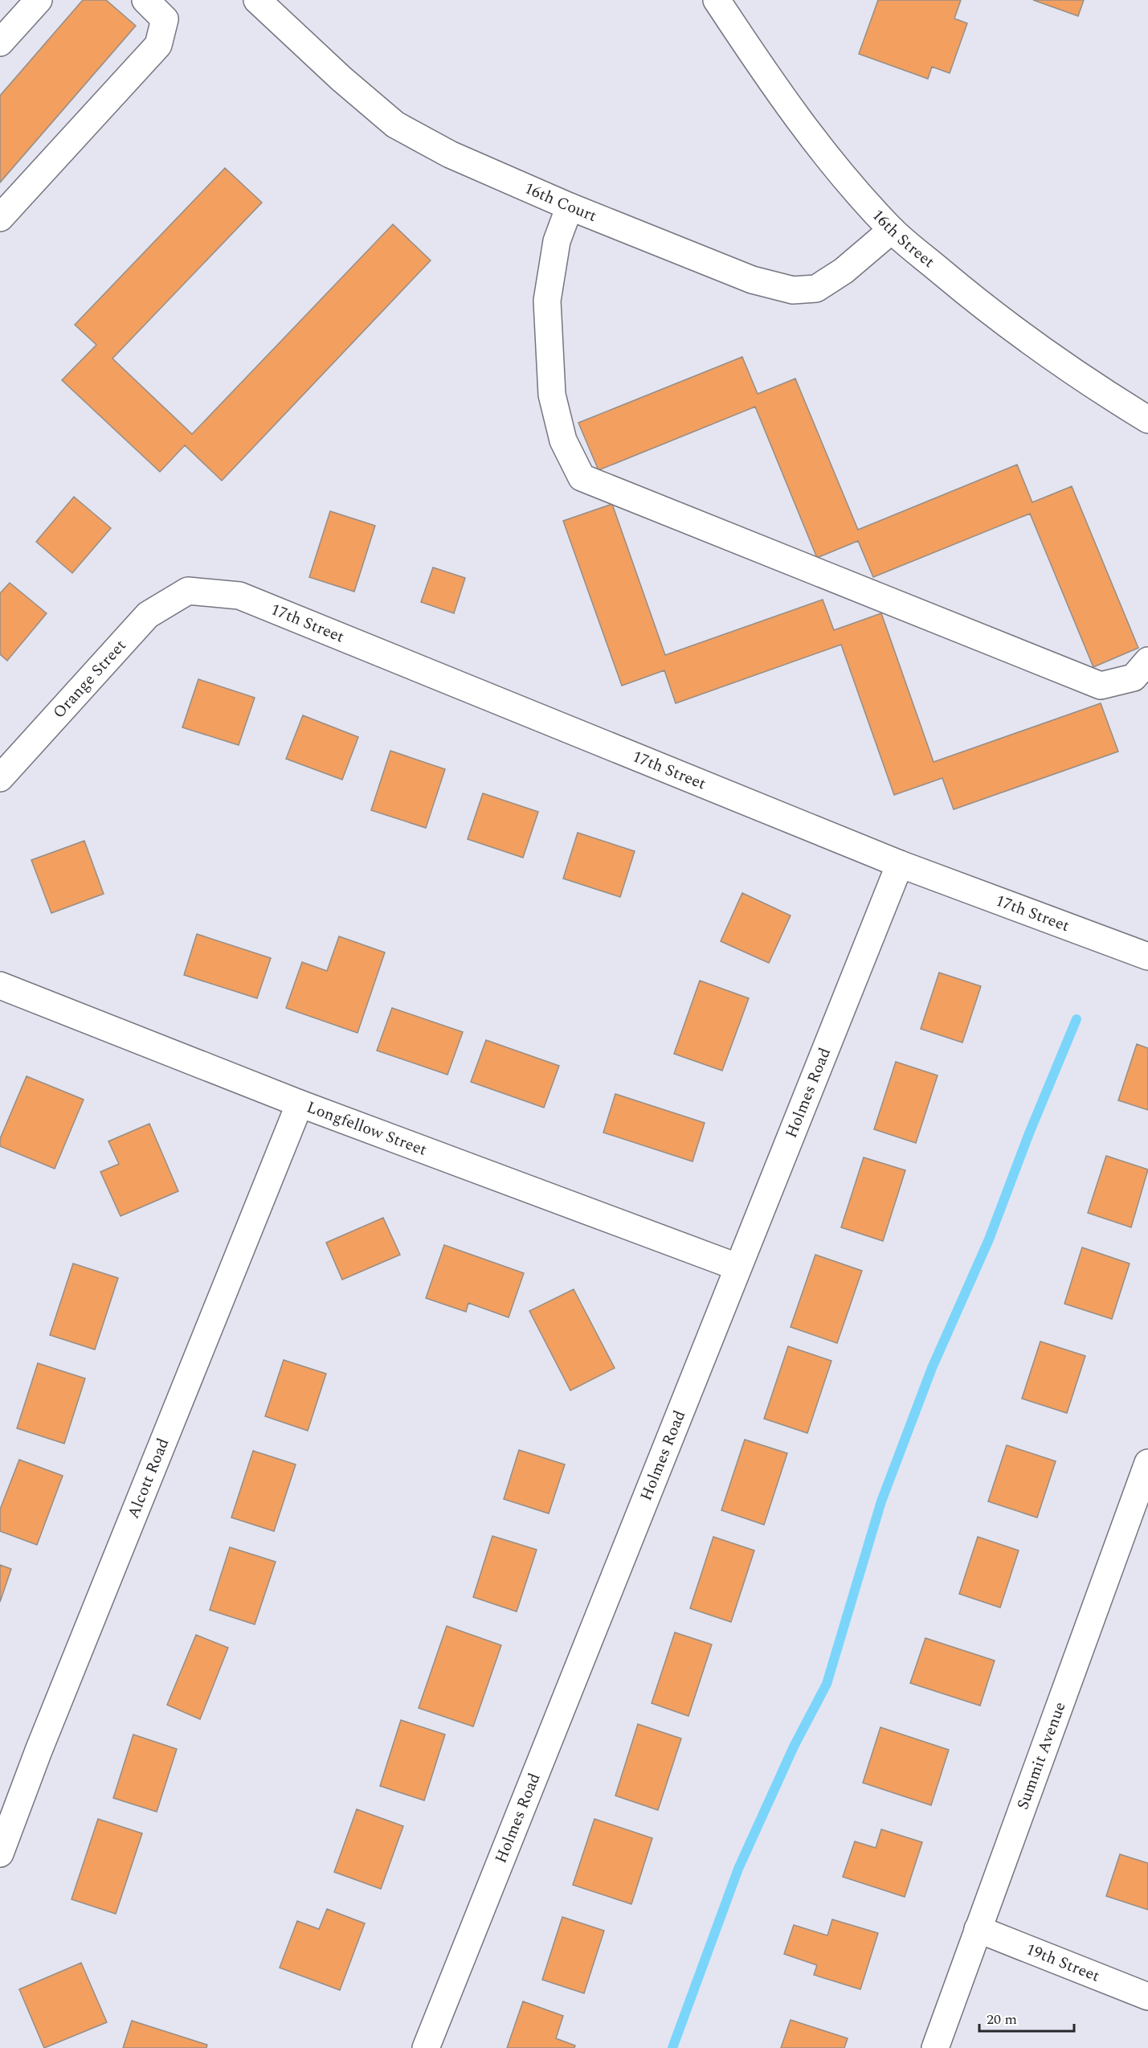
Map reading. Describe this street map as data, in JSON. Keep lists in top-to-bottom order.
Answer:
{
  "streets": {
    "street": [
      "16th Court",
      "16th Street",
      "17th Street",
      "Orange Street",
      "Holmes Road",
      "Longfellow Street",
      "Alcott Road",
      "Summit Avenue",
      "19th Street"
    ]
  },
  "crossings": [
    ["16th Court", "16th Street"],
    ["17th Street", "Orange Street"],
    ["17th Street", "Holmes Road"],
    ["Holmes Road", "Longfellow Street"],
    ["Longfellow Street", "Alcott Road"],
    ["Summit Avenue", "19th Street"]
  ],
  "scale_bar": "20 m"
}
